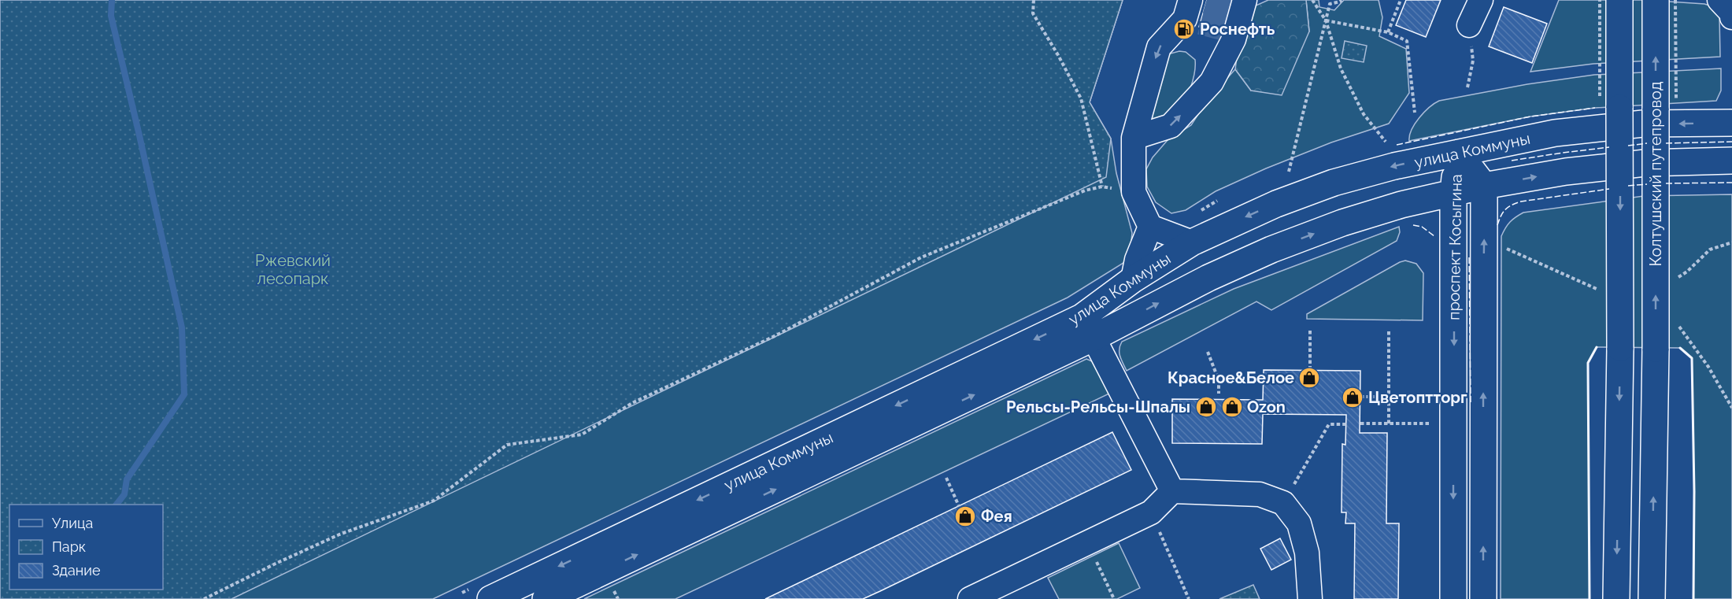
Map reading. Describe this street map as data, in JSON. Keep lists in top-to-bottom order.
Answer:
{
  "streets": {
    "main road": ["улица Коммуны", "Колтушский путепровод", "проспект Косыгина"]
  },
  "crossings": [
    ["улица Коммуны", "проспект Косыгина"]
  ],
  "parks": ["Ржевский лесопарк"],
  "places": {
    "fuel station": ["Роснефть"],
    "shop": [
      "Красное&Белое",
      "Цветоптторг",
      "Рельсы-Рельсы-Шпалы",
      "Ozon",
      "Фея"
    ]
  },
  "legend": ["Улица", "Парк", "Здание"]
}
